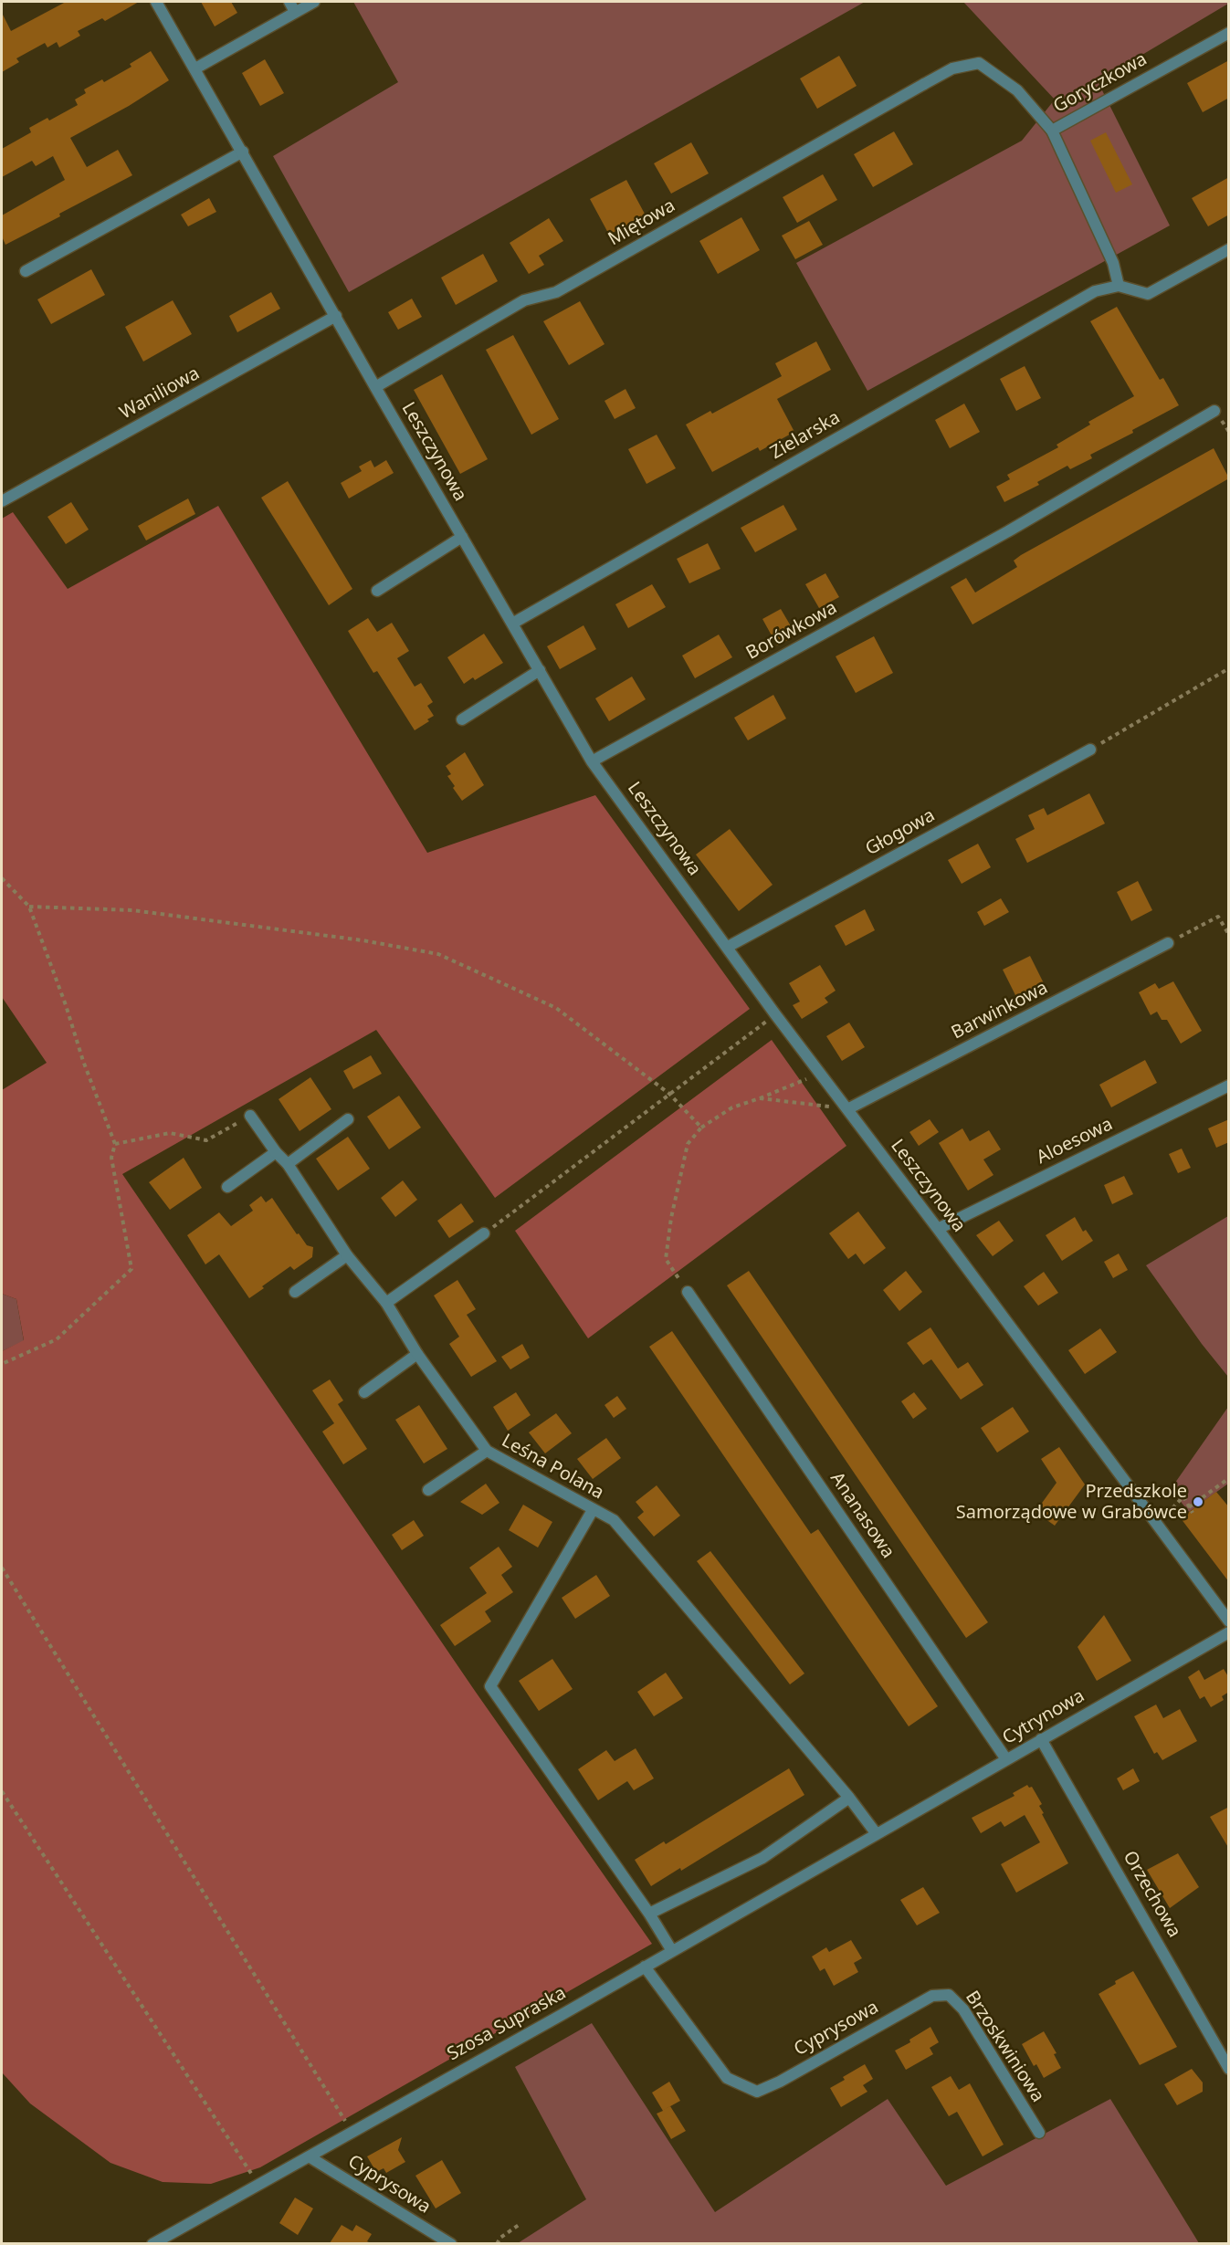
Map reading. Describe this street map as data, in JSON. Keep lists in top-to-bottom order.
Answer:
{
  "streets": {
    "street": [
      "Goryczkowa",
      "Miętowa",
      "Waniliowa",
      "Zielarska",
      "Leszczynowa",
      "Borówkowa",
      "Głogowa",
      "Barwinkowa",
      "Aloesowa",
      "Leśna Polana",
      "Ananasowa",
      "Cytrynowa",
      "Orzechowa",
      "Szosa Supraska",
      "Cyprysowa",
      "Brzoskwiniowa"
    ]
  },
  "crossings": [
    ["Goryczkowa", "Miętowa"],
    ["Goryczkowa", "Zielarska"],
    ["Miętowa", "Leszczynowa"],
    ["Waniliowa", "Leszczynowa"],
    ["Zielarska", "Leszczynowa"],
    ["Leszczynowa", "Borówkowa"],
    ["Leszczynowa", "Głogowa"],
    ["Leszczynowa", "Barwinkowa"],
    ["Leszczynowa", "Aloesowa"],
    ["Leśna Polana", "Cytrynowa"],
    ["Leśna Polana", "Szosa Supraska"],
    ["Ananasowa", "Cytrynowa"],
    ["Cytrynowa", "Orzechowa"],
    ["Cytrynowa", "Szosa Supraska"],
    ["Szosa Supraska", "Cyprysowa"],
    ["Cyprysowa", "Brzoskwiniowa"]
  ],
  "places": ["Przedszkole Samorządowe w Grabówce"]
}
